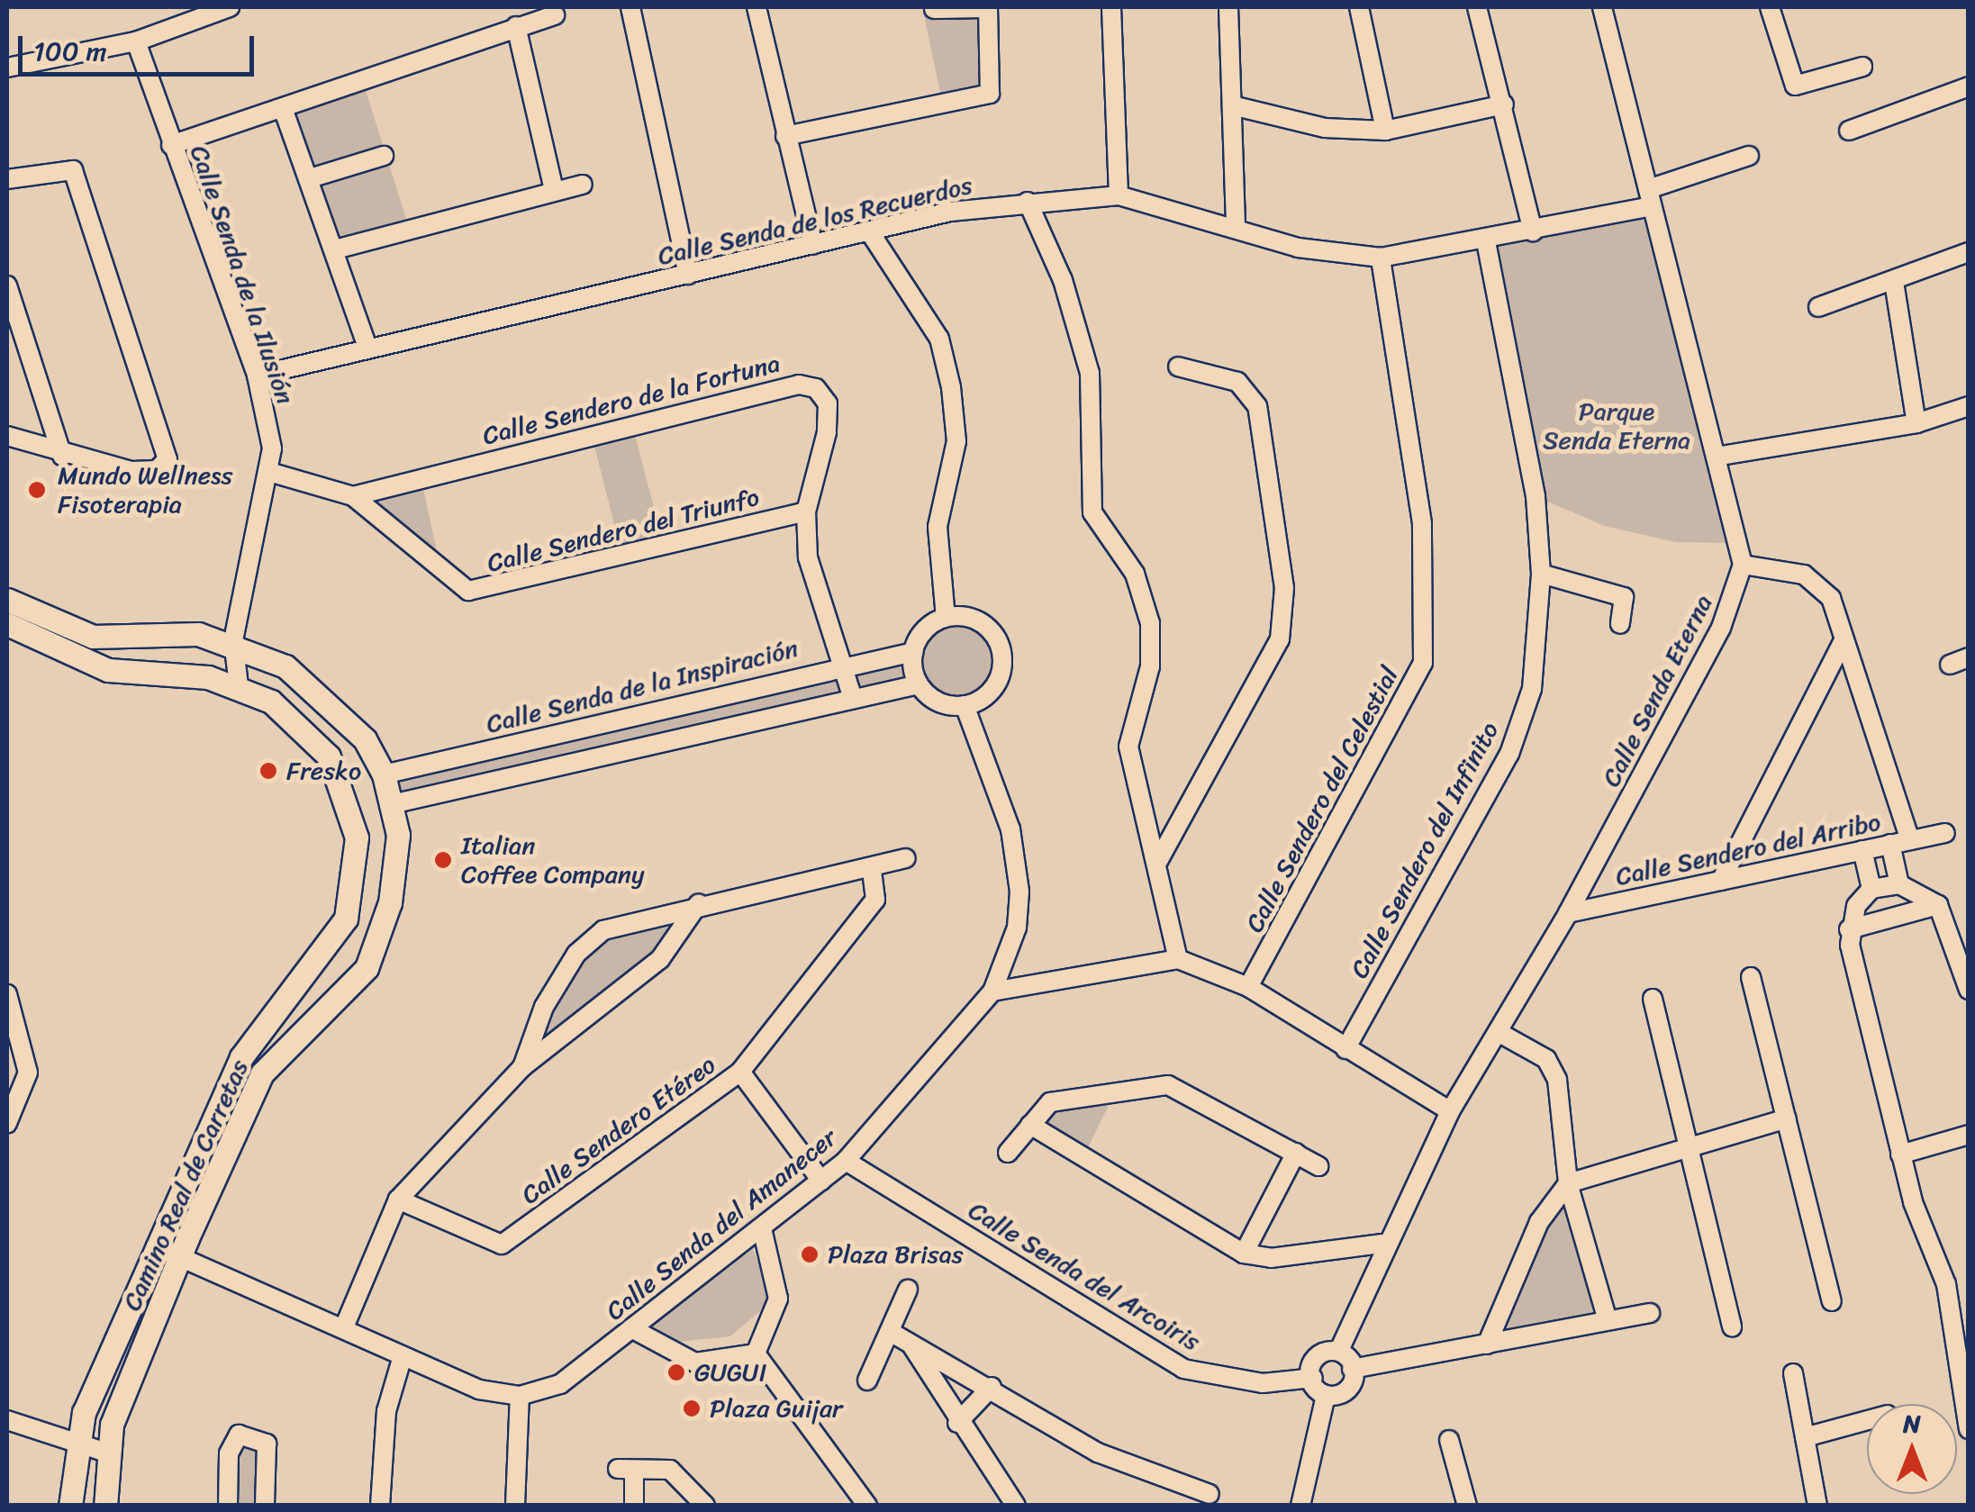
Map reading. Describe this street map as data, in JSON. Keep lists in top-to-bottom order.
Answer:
{
  "streets": {
    "street": [
      "Calle Senda de los Recuerdos",
      "Calle Senda de la Ilusión",
      "Calle Sendero de la Fortuna",
      "Calle Sendero del Triunfo",
      "Calle Senda de la Inspiración",
      "Calle Senda Eterna",
      "Calle Sendero del Celestial",
      "Calle Sendero del Arribo",
      "Calle Sendero del Infinito",
      "Calle Sendero Etéreo",
      "Camino Real de Carretas",
      "Calle Senda del Amanecer",
      "Calle Senda del Arcoiris"
    ]
  },
  "crossings": [
    ["Calle Senda de los Recuerdos", "Calle Senda de la Ilusión"],
    ["Calle Senda de los Recuerdos", "Calle Sendero del Celestial"],
    ["Calle Senda de los Recuerdos", "Calle Sendero del Infinito"],
    ["Calle Senda de la Ilusión", "Calle Sendero del Triunfo"],
    ["Calle Senda de la Ilusión", "Camino Real de Carretas"],
    ["Calle Sendero de la Fortuna", "Calle Sendero del Triunfo"],
    ["Calle Sendero de la Fortuna", "Calle Senda de la Inspiración"],
    ["Calle Senda de la Inspiración", "Camino Real de Carretas"],
    ["Calle Senda de la Inspiración", "Calle Senda del Amanecer"],
    ["Calle Senda Eterna", "Calle Sendero del Arribo"],
    ["Camino Real de Carretas", "Calle Senda del Amanecer"],
    ["Calle Senda del Amanecer", "Calle Senda del Arcoiris"]
  ],
  "parks": ["Parque Senda Eterna"],
  "places": [
    "Mundo Wellness Fisoterapia",
    "Fresko",
    "Italian Coffee Company",
    "Plaza Brisas",
    "GUGUI",
    "Plaza Guijar"
  ],
  "scale_bar": "100 m",
  "north": "top"
}
